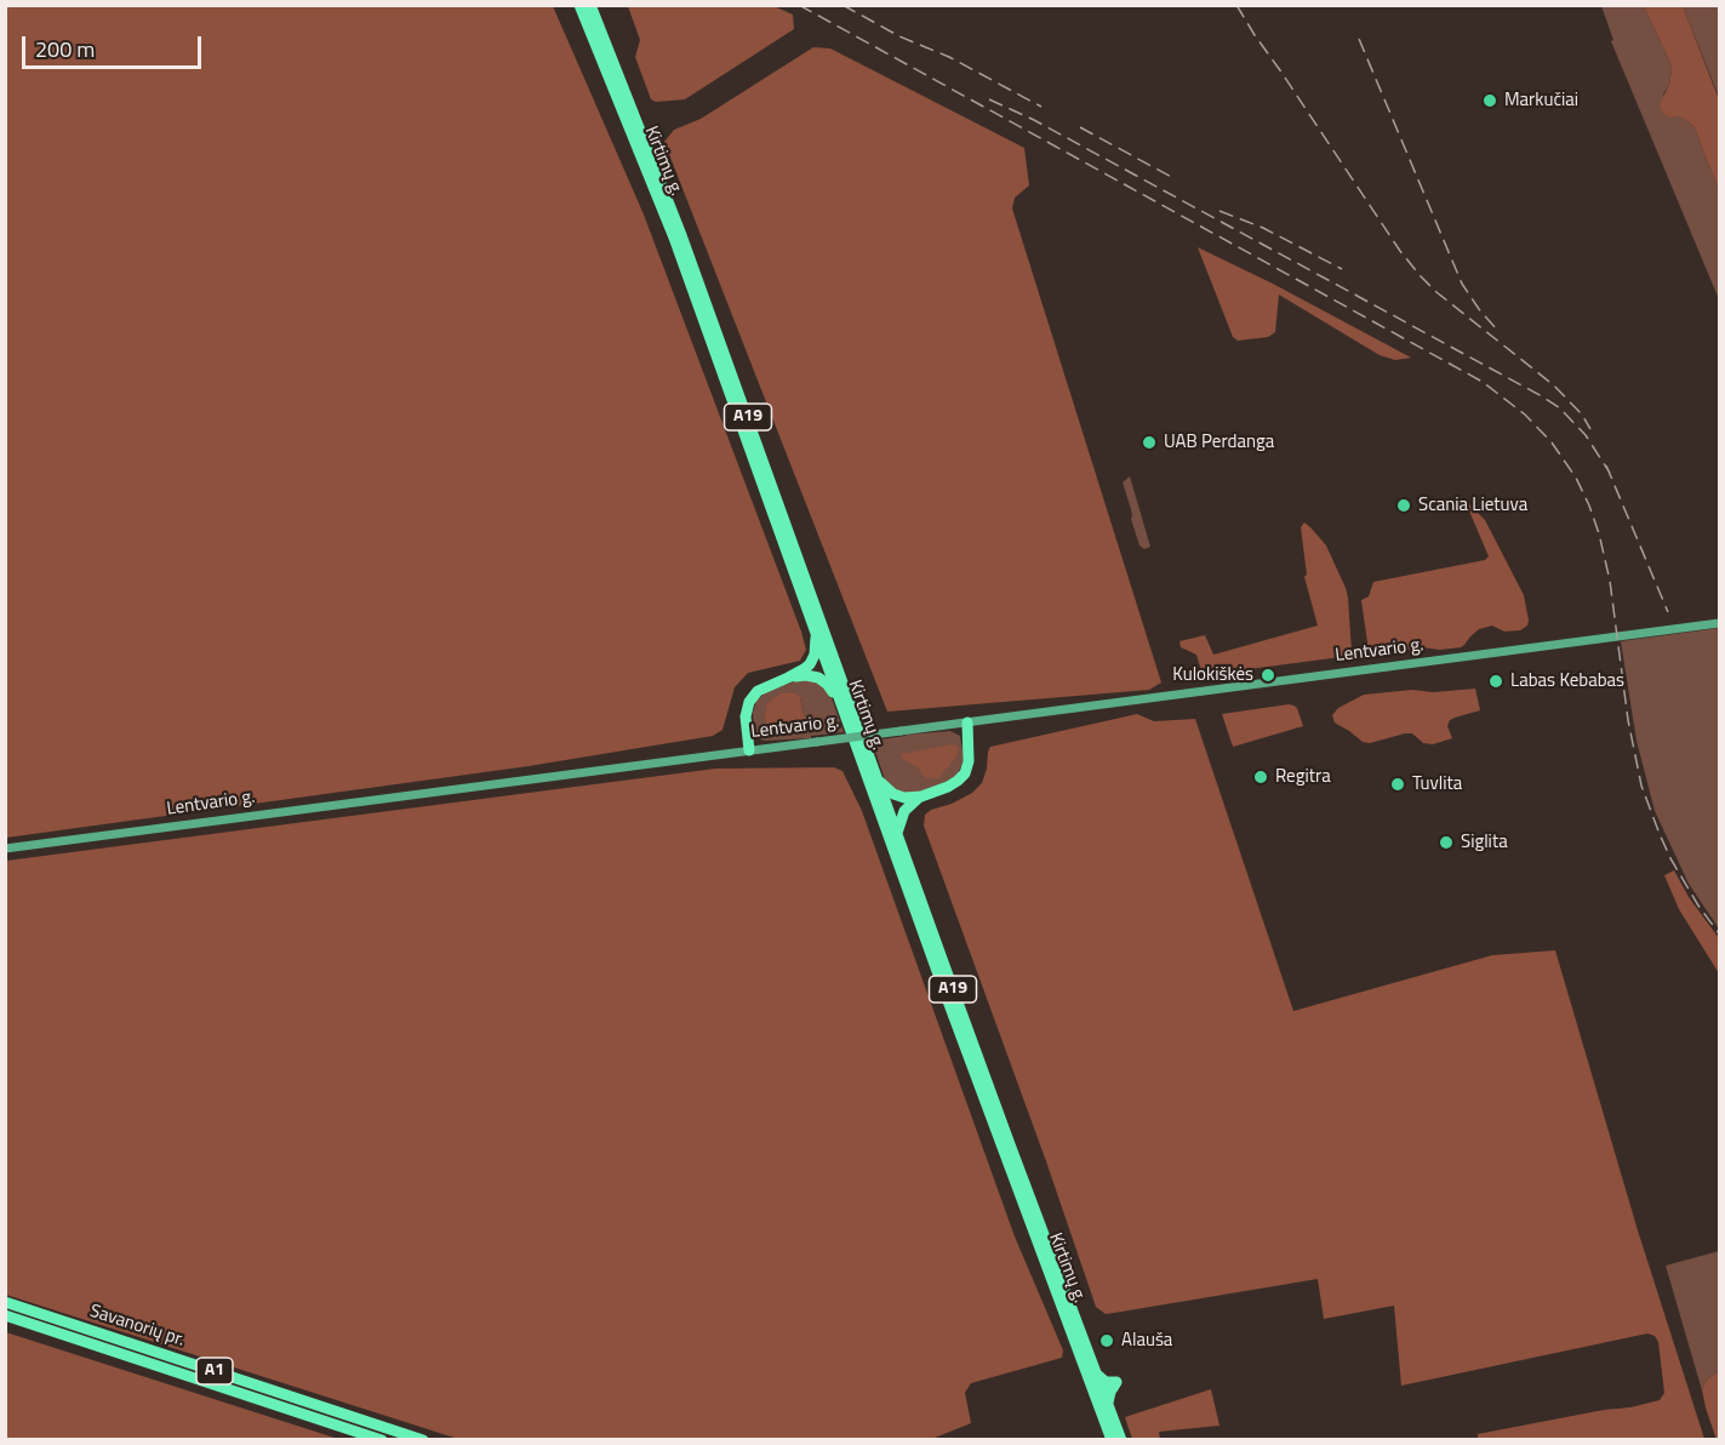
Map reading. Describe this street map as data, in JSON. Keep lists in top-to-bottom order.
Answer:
{
  "streets": {
    "highway": [
      "Kirtimų g.",
      "A19",
      "Savanorių pr.",
      "A1"
    ],
    "main road": ["Lentvario g."]
  },
  "places": [
    "Markučiai",
    "UAB Perdanga",
    "Scania Lietuva",
    "Kulokiškės",
    "Labas Kebabas",
    "Regitra",
    "Tuvlita",
    "Siglita",
    "Alauša"
  ],
  "scale_bar": "200 m"
}
